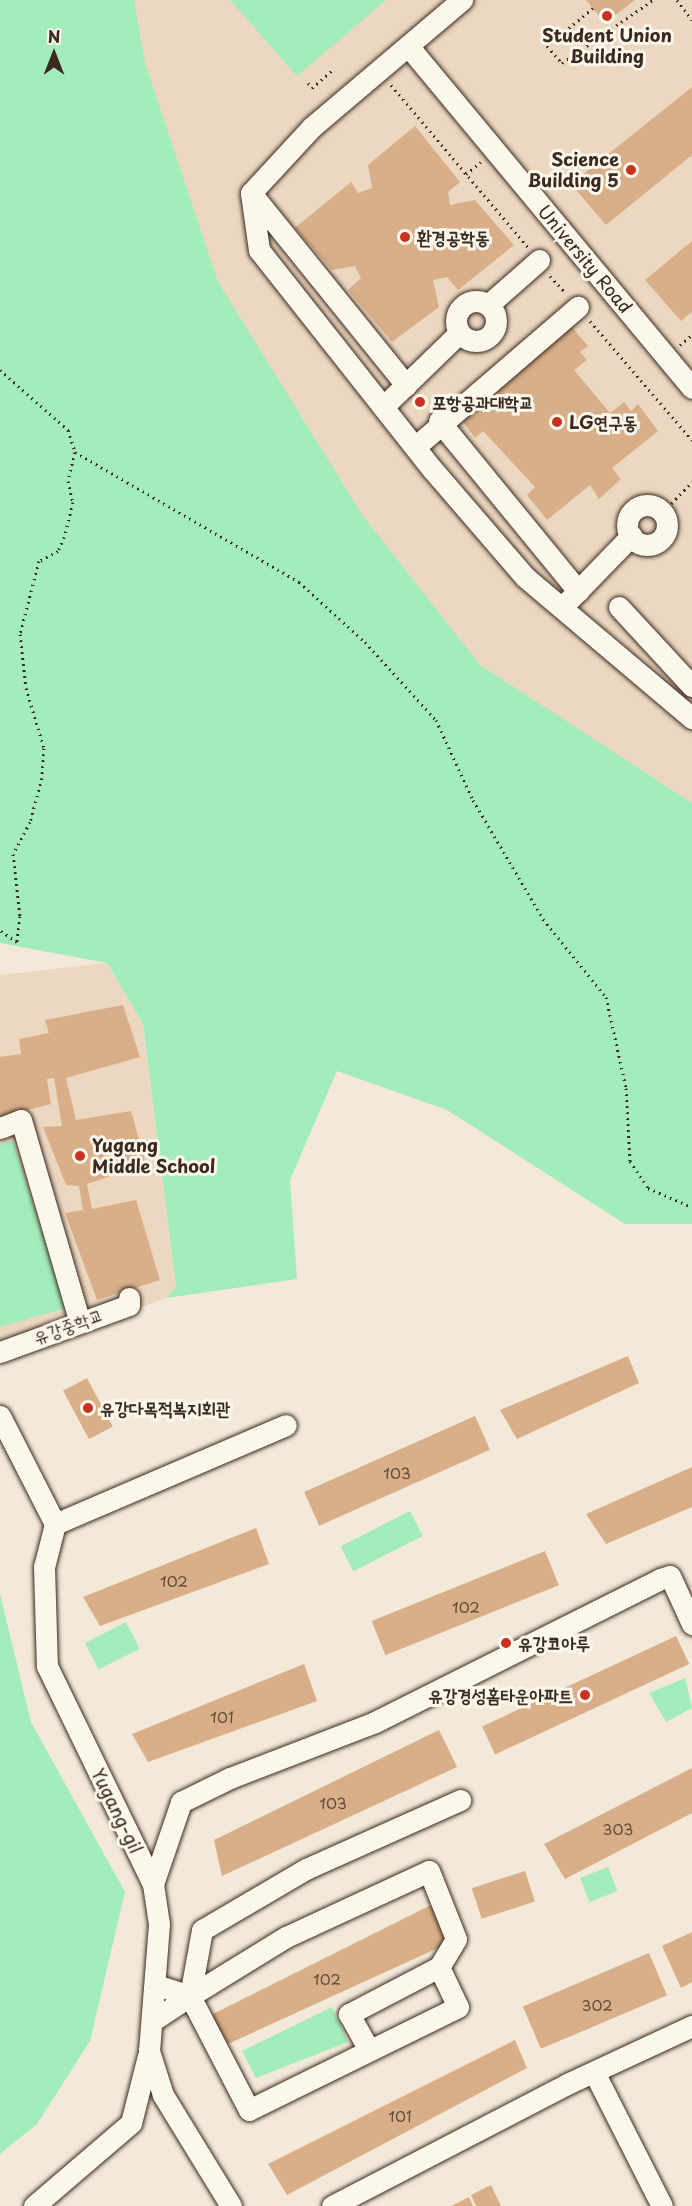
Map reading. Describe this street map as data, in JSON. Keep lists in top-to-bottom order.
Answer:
{
  "streets": {
    "street": ["University Road", "유강중학교", "Yugang-gil"]
  },
  "places": [
    "Student Union Building",
    "Science Building 5",
    "환경공학동",
    "포항공과대학교",
    "LG연구동",
    "Yugang Middle School",
    "유강다목적복지회관",
    "유강코아루",
    "유강경성홈타운아파트"
  ],
  "house_numbers": [
    "103",
    "102",
    "102",
    "101",
    "103",
    "303",
    "102",
    "302",
    "101"
  ],
  "north": "top"
}
